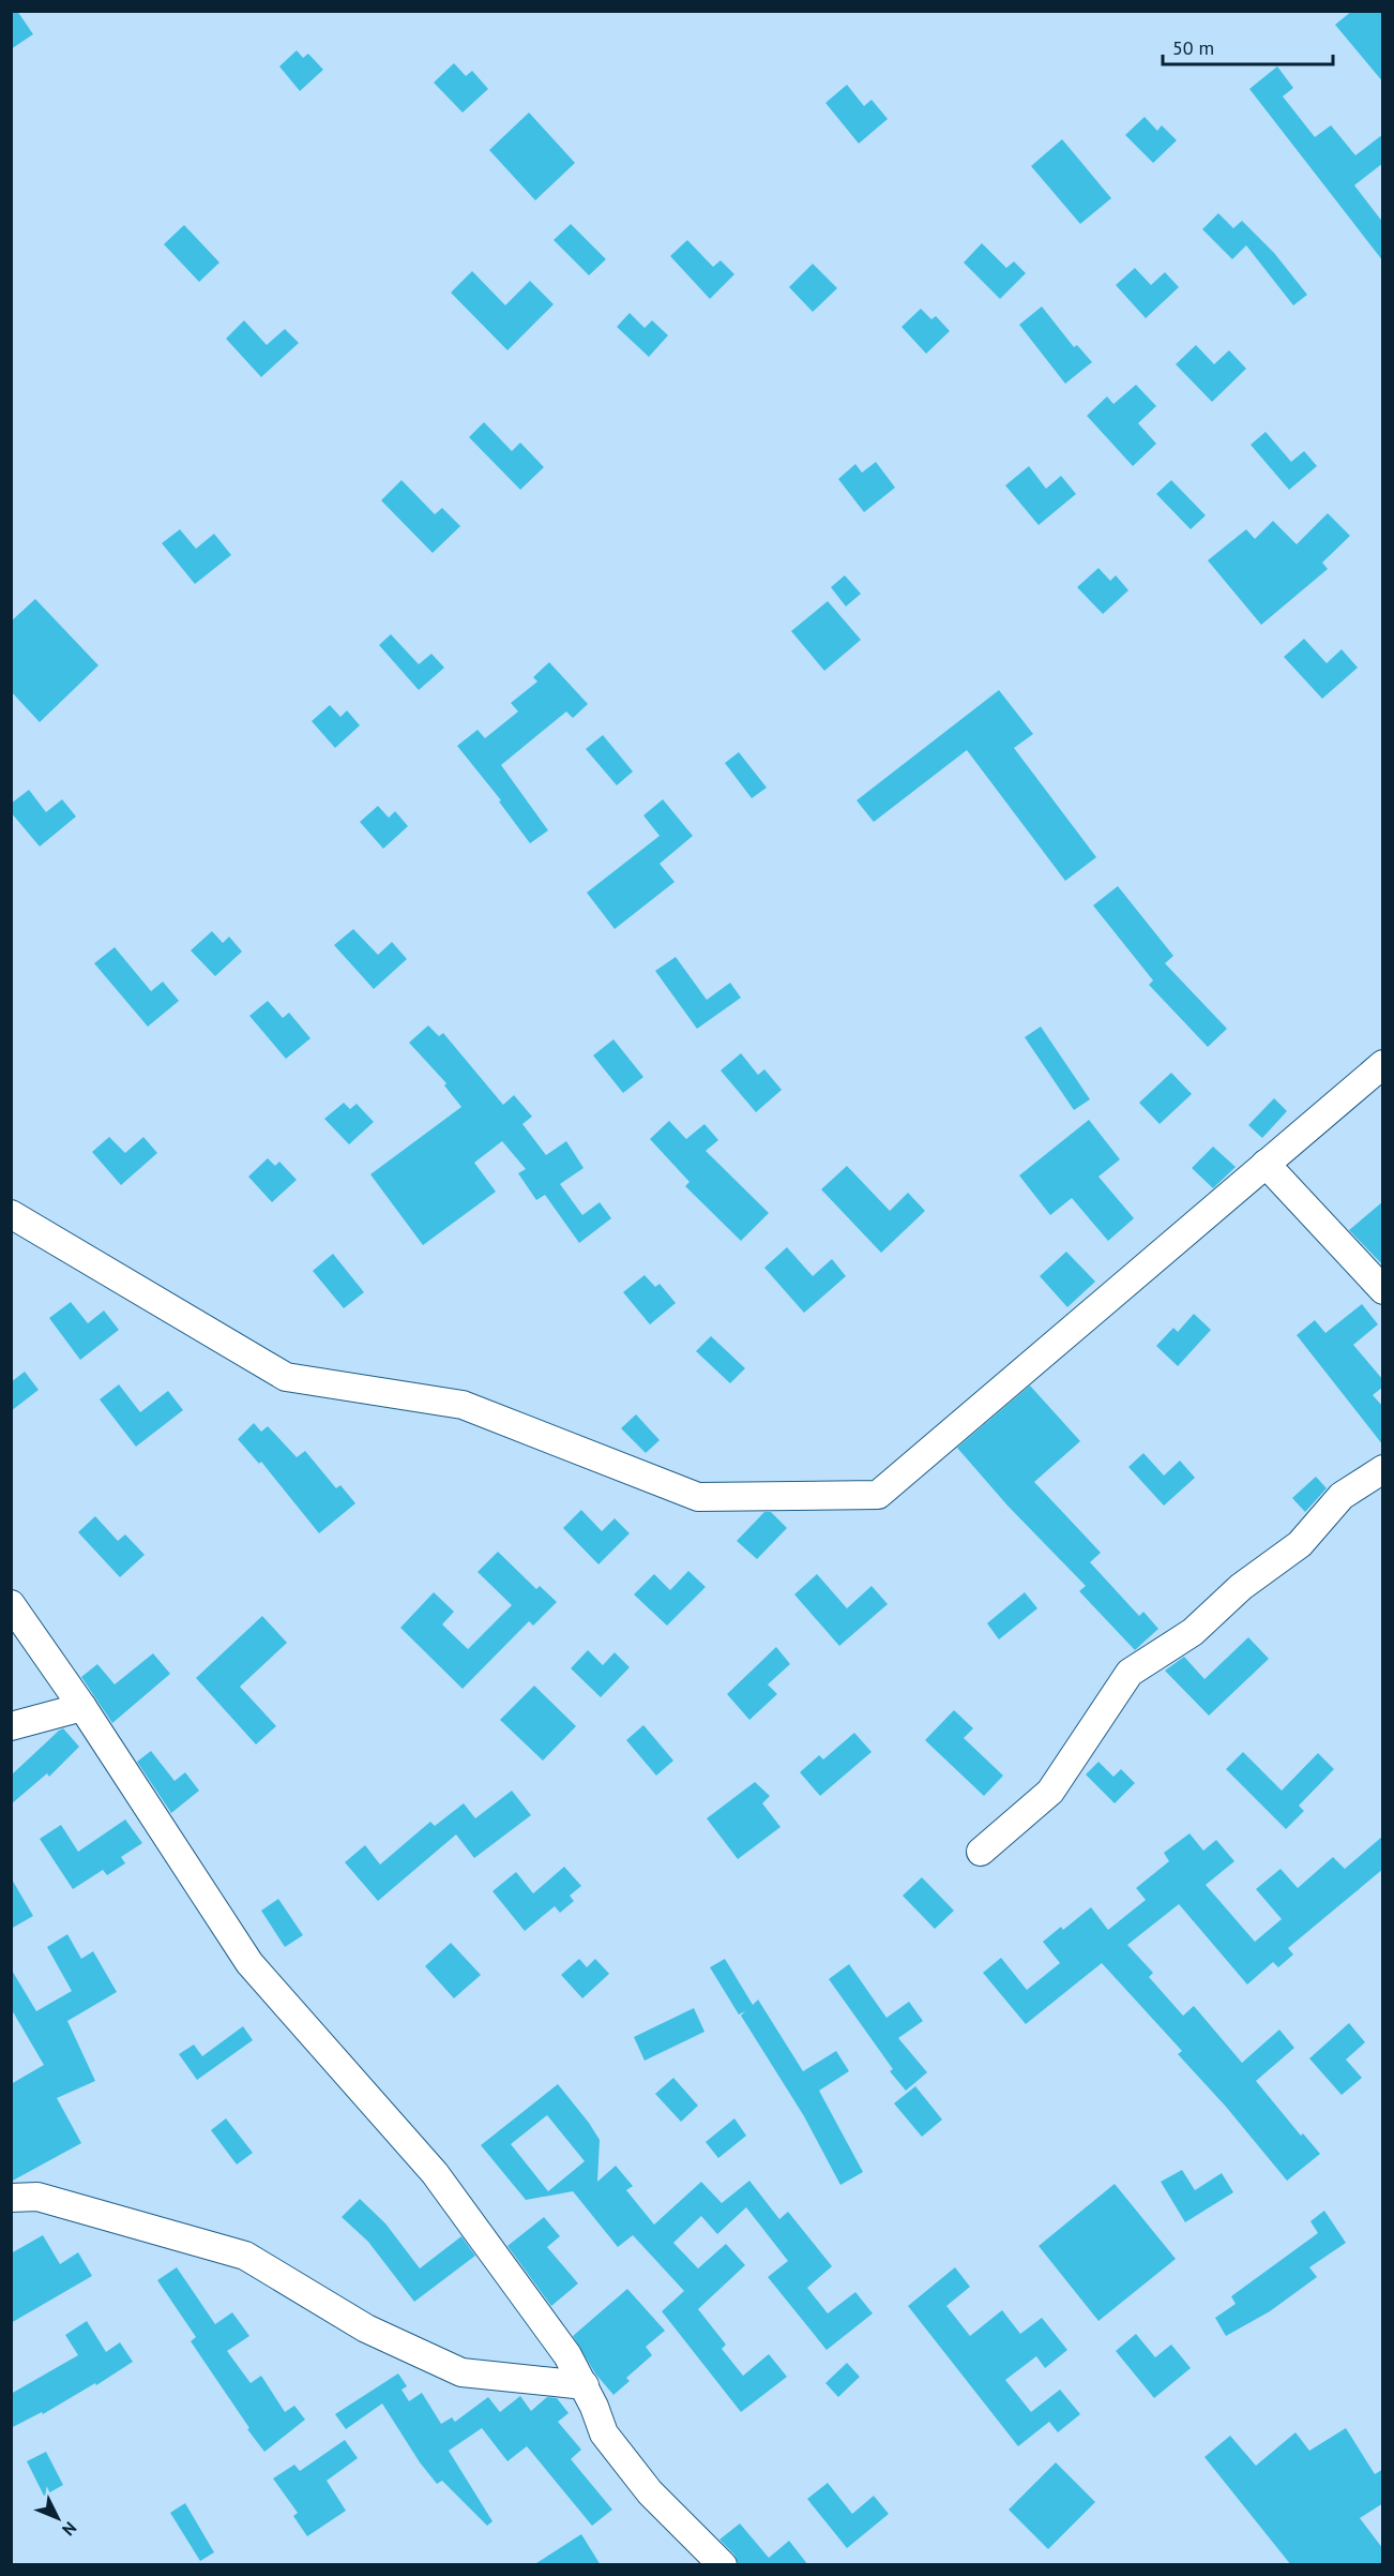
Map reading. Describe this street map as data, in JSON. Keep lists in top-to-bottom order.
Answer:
{
  "scale_bar": "50 m",
  "north": "bottom right"
}
